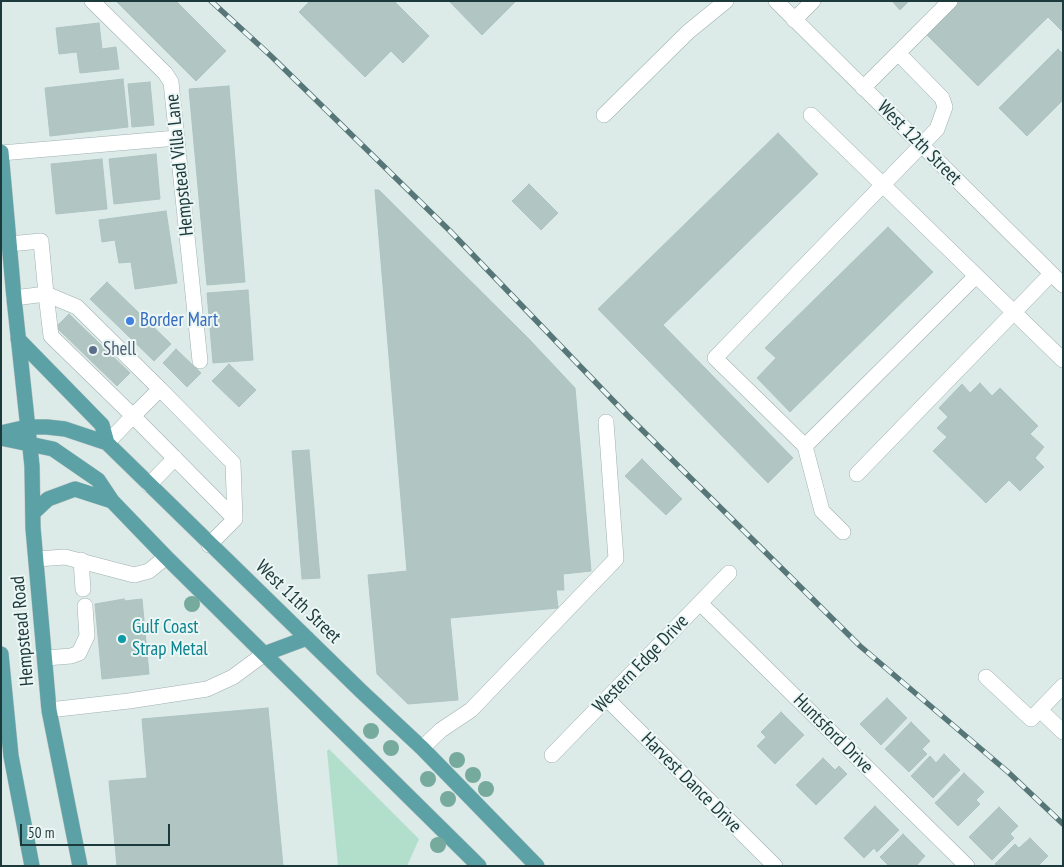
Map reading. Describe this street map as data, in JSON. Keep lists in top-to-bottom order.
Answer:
{
  "streets": {
    "main road": ["West 11th Street", "Hempstead Road"],
    "street": [
      "West 12th Street",
      "Hempstead Villa Lane",
      "Western Edge Drive",
      "Huntsford Drive",
      "Harvest Dance Drive"
    ]
  },
  "crossings": [
    ["West 11th Street", "Hempstead Road"],
    ["Western Edge Drive", "Huntsford Drive"],
    ["Western Edge Drive", "Harvest Dance Drive"]
  ],
  "places": ["Border Mart", "Shell", "Gulf Coast Strap Metal"],
  "scale_bar": "50 m"
}
